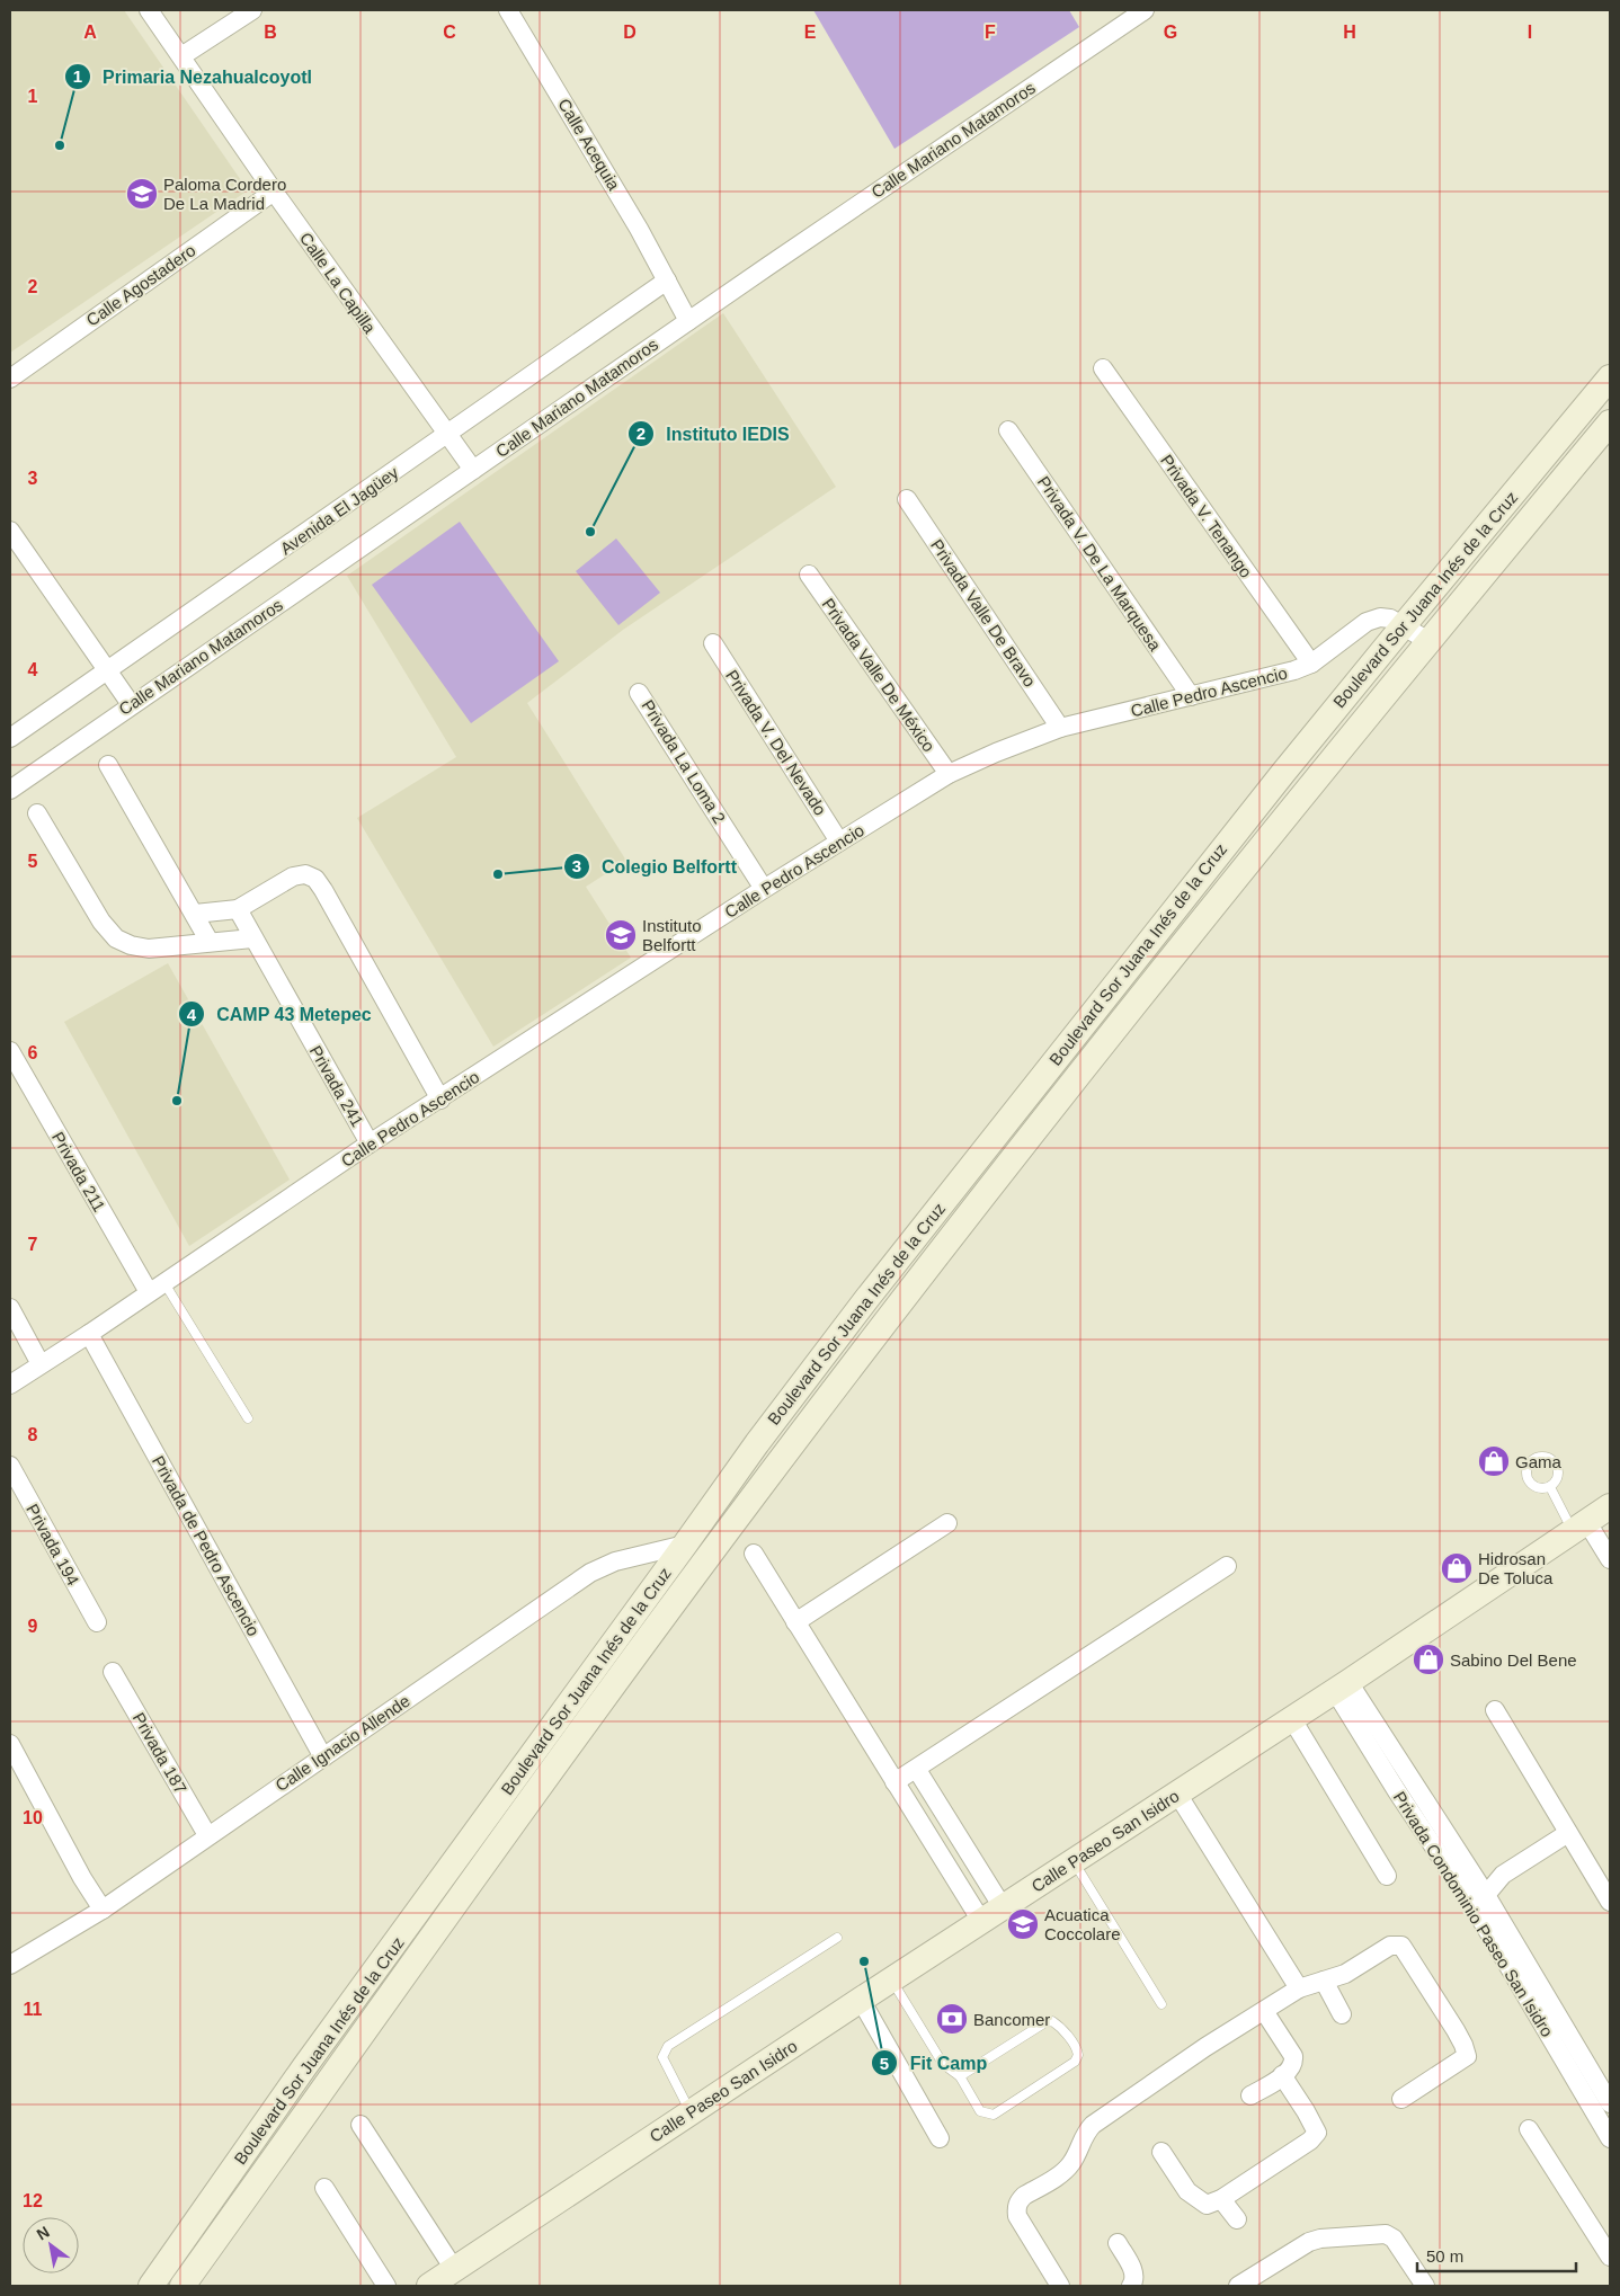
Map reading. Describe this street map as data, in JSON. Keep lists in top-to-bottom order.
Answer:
{
  "streets": {
    "main road": ["Boulevard Sor Juana Inés de la Cruz", "Calle Paseo San Isidro"],
    "street": [
      "Calle Mariano Matamoros",
      "Calle Acequia",
      "Calle La Capilla",
      "Calle Agostadero",
      "Avenida El Jagüey",
      "Privada V. Tenango",
      "Privada V. De La Marquesa",
      "Privada Valle De Bravo",
      "Privada Valle De México",
      "Calle Pedro Ascencio",
      "Privada V. Del Nevado",
      "Privada La Loma 2",
      "Privada 241",
      "Privada 211",
      "Privada 194",
      "Privada de Pedro Ascencio",
      "Calle Ignacio Allende",
      "Privada 187",
      "Privada Condominio Paseo San Isidro"
    ]
  },
  "crossings": [
    ["Calle Mariano Matamoros", "Calle Acequia"],
    ["Calle Mariano Matamoros", "Calle La Capilla"],
    ["Calle Acequia", "Avenida El Jagüey"],
    ["Calle La Capilla", "Calle Agostadero"],
    ["Calle La Capilla", "Avenida El Jagüey"],
    ["Privada V. Tenango", "Calle Pedro Ascencio"],
    ["Privada V. De La Marquesa", "Calle Pedro Ascencio"],
    ["Boulevard Sor Juana Inés de la Cruz", "Calle Pedro Ascencio"],
    ["Boulevard Sor Juana Inés de la Cruz", "Calle Ignacio Allende"],
    ["Privada Valle De Bravo", "Calle Pedro Ascencio"],
    ["Privada Valle De México", "Calle Pedro Ascencio"],
    ["Calle Pedro Ascencio", "Privada V. Del Nevado"],
    ["Calle Pedro Ascencio", "Privada La Loma 2"],
    ["Calle Pedro Ascencio", "Privada 241"],
    ["Calle Pedro Ascencio", "Privada 211"],
    ["Calle Pedro Ascencio", "Privada de Pedro Ascencio"],
    ["Privada de Pedro Ascencio", "Calle Ignacio Allende"],
    ["Calle Ignacio Allende", "Privada 187"],
    ["Calle Paseo San Isidro", "Privada Condominio Paseo San Isidro"]
  ],
  "places": {
    "other": [
      "Primaria Nezahualcoyotl",
      "Instituto IEDIS",
      "Colegio Belfortt",
      "CAMP 43 Metepec",
      "Fit Camp"
    ],
    "school or university": ["Paloma Cordero De La Madrid", "Instituto Belfortt", "Acuatica Coccolare"],
    "shop": ["Gama", "Hidrosan De Toluca", "Sabino Del Bene"],
    "bank": ["Bancomer"]
  },
  "scale_bar": "50 m",
  "north": "top left",
  "grid": {
    "columns": [
      "A",
      "B",
      "C",
      "D",
      "E",
      "F",
      "G",
      "H",
      "I"
    ],
    "rows": [
      "1",
      "2",
      "3",
      "4",
      "5",
      "6",
      "7",
      "8",
      "9",
      "10",
      "11",
      "12"
    ]
  }
}
